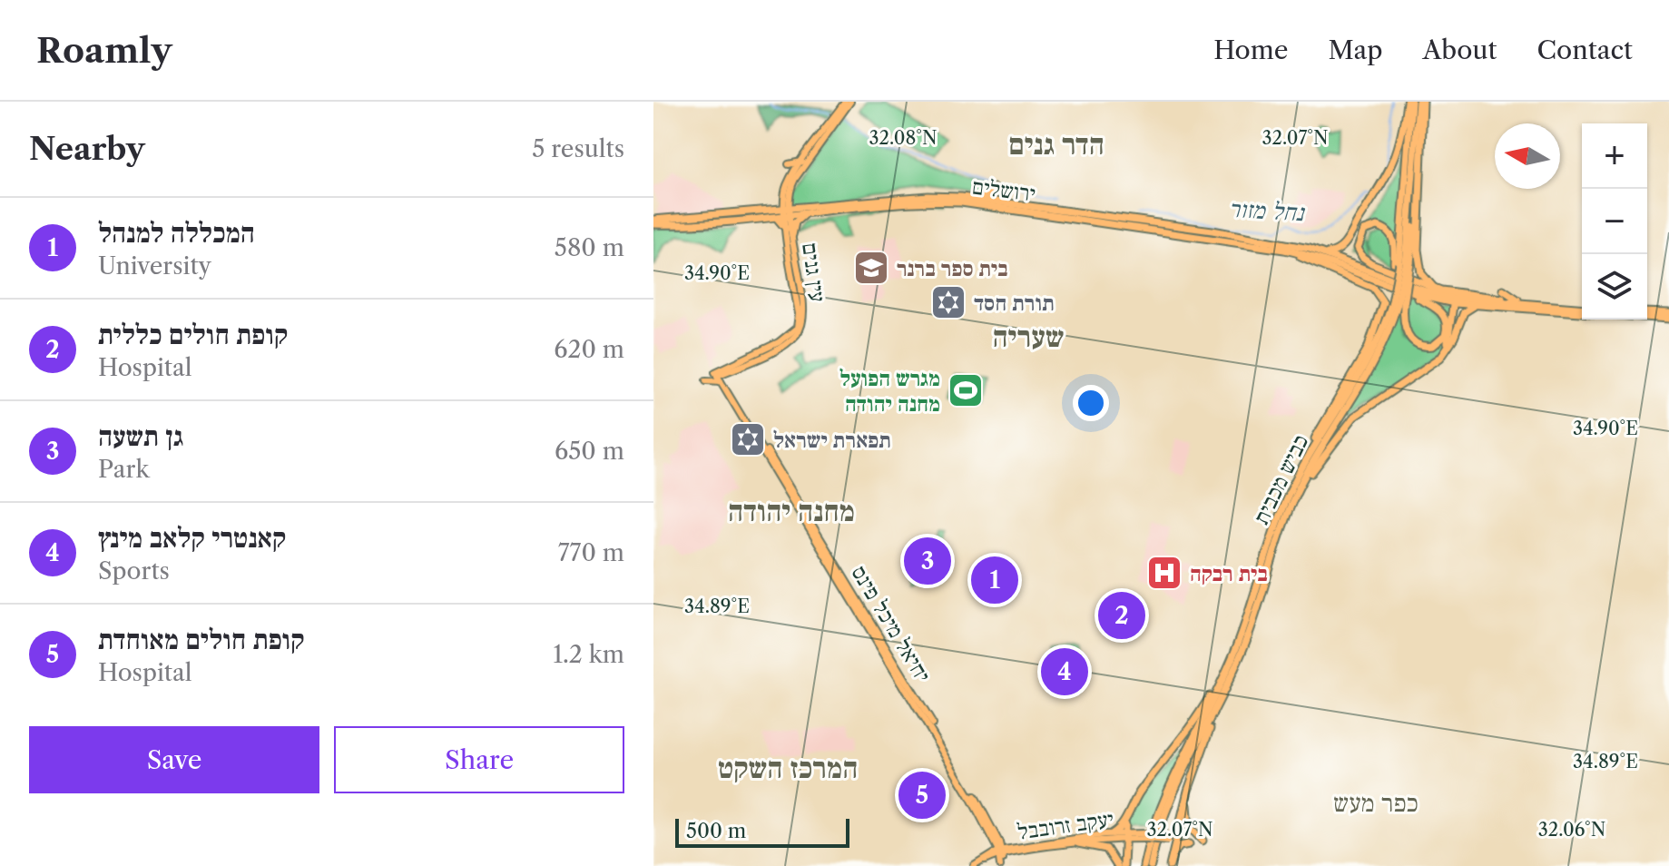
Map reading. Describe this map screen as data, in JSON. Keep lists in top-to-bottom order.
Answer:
{
  "streets": {
    "highway": ["ירושלים", "כביש מכבית"],
    "main road": ["עין גנים", "יחיאל מיכל פינס", "יעקב זרובבל"]
  },
  "crossings": [
    ["ירושלים", "עין גנים"]
  ],
  "districts": [
    "הדר גנים",
    "שעריה",
    "מחנה יהודה",
    "המרכז השקט",
    "כפר מעש"
  ],
  "water": ["נחל מזור"],
  "places": {
    "school or university": ["בית ספר ברנר"],
    "synagogue": ["תורת חסד", "תפארת ישראל"],
    "sports": ["מגרש הפועל מחנה יהודה"],
    "hospital": ["בית רבקה"]
  },
  "scale_bar": "500 m",
  "north": "left",
  "page": {
    "header": "Roamly",
    "nav": [
      "Home",
      "Map",
      "About",
      "Contact"
    ],
    "heading": ["Nearby", "5 results"],
    "map_buttons": ["+", "−"],
    "list": [
      {
        "mark": "1",
        "name": "המכללה למנהל",
        "note": "University",
        "value": "580 m"
      },
      {
        "mark": "2",
        "name": "קופת חולים כללית",
        "note": "Hospital",
        "value": "620 m"
      },
      {
        "mark": "3",
        "name": "גן תשעה",
        "note": "Park",
        "value": "650 m"
      },
      {
        "mark": "4",
        "name": "קאנטרי קלאב מינץ",
        "note": "Sports",
        "value": "770 m"
      },
      {
        "mark": "5",
        "name": "קופת חולים מאוחדת",
        "note": "Hospital",
        "value": "1.2 km"
      }
    ],
    "pins": [
      "3",
      "1",
      "2",
      "4",
      "5"
    ],
    "buttons": ["Save", "Share"],
    "scale": "500 m"
  },
  "coordinates": [
    "32.08°N",
    "32.07°N",
    "34.90°E",
    "34.89°E",
    "32.06°N"
  ]
}
